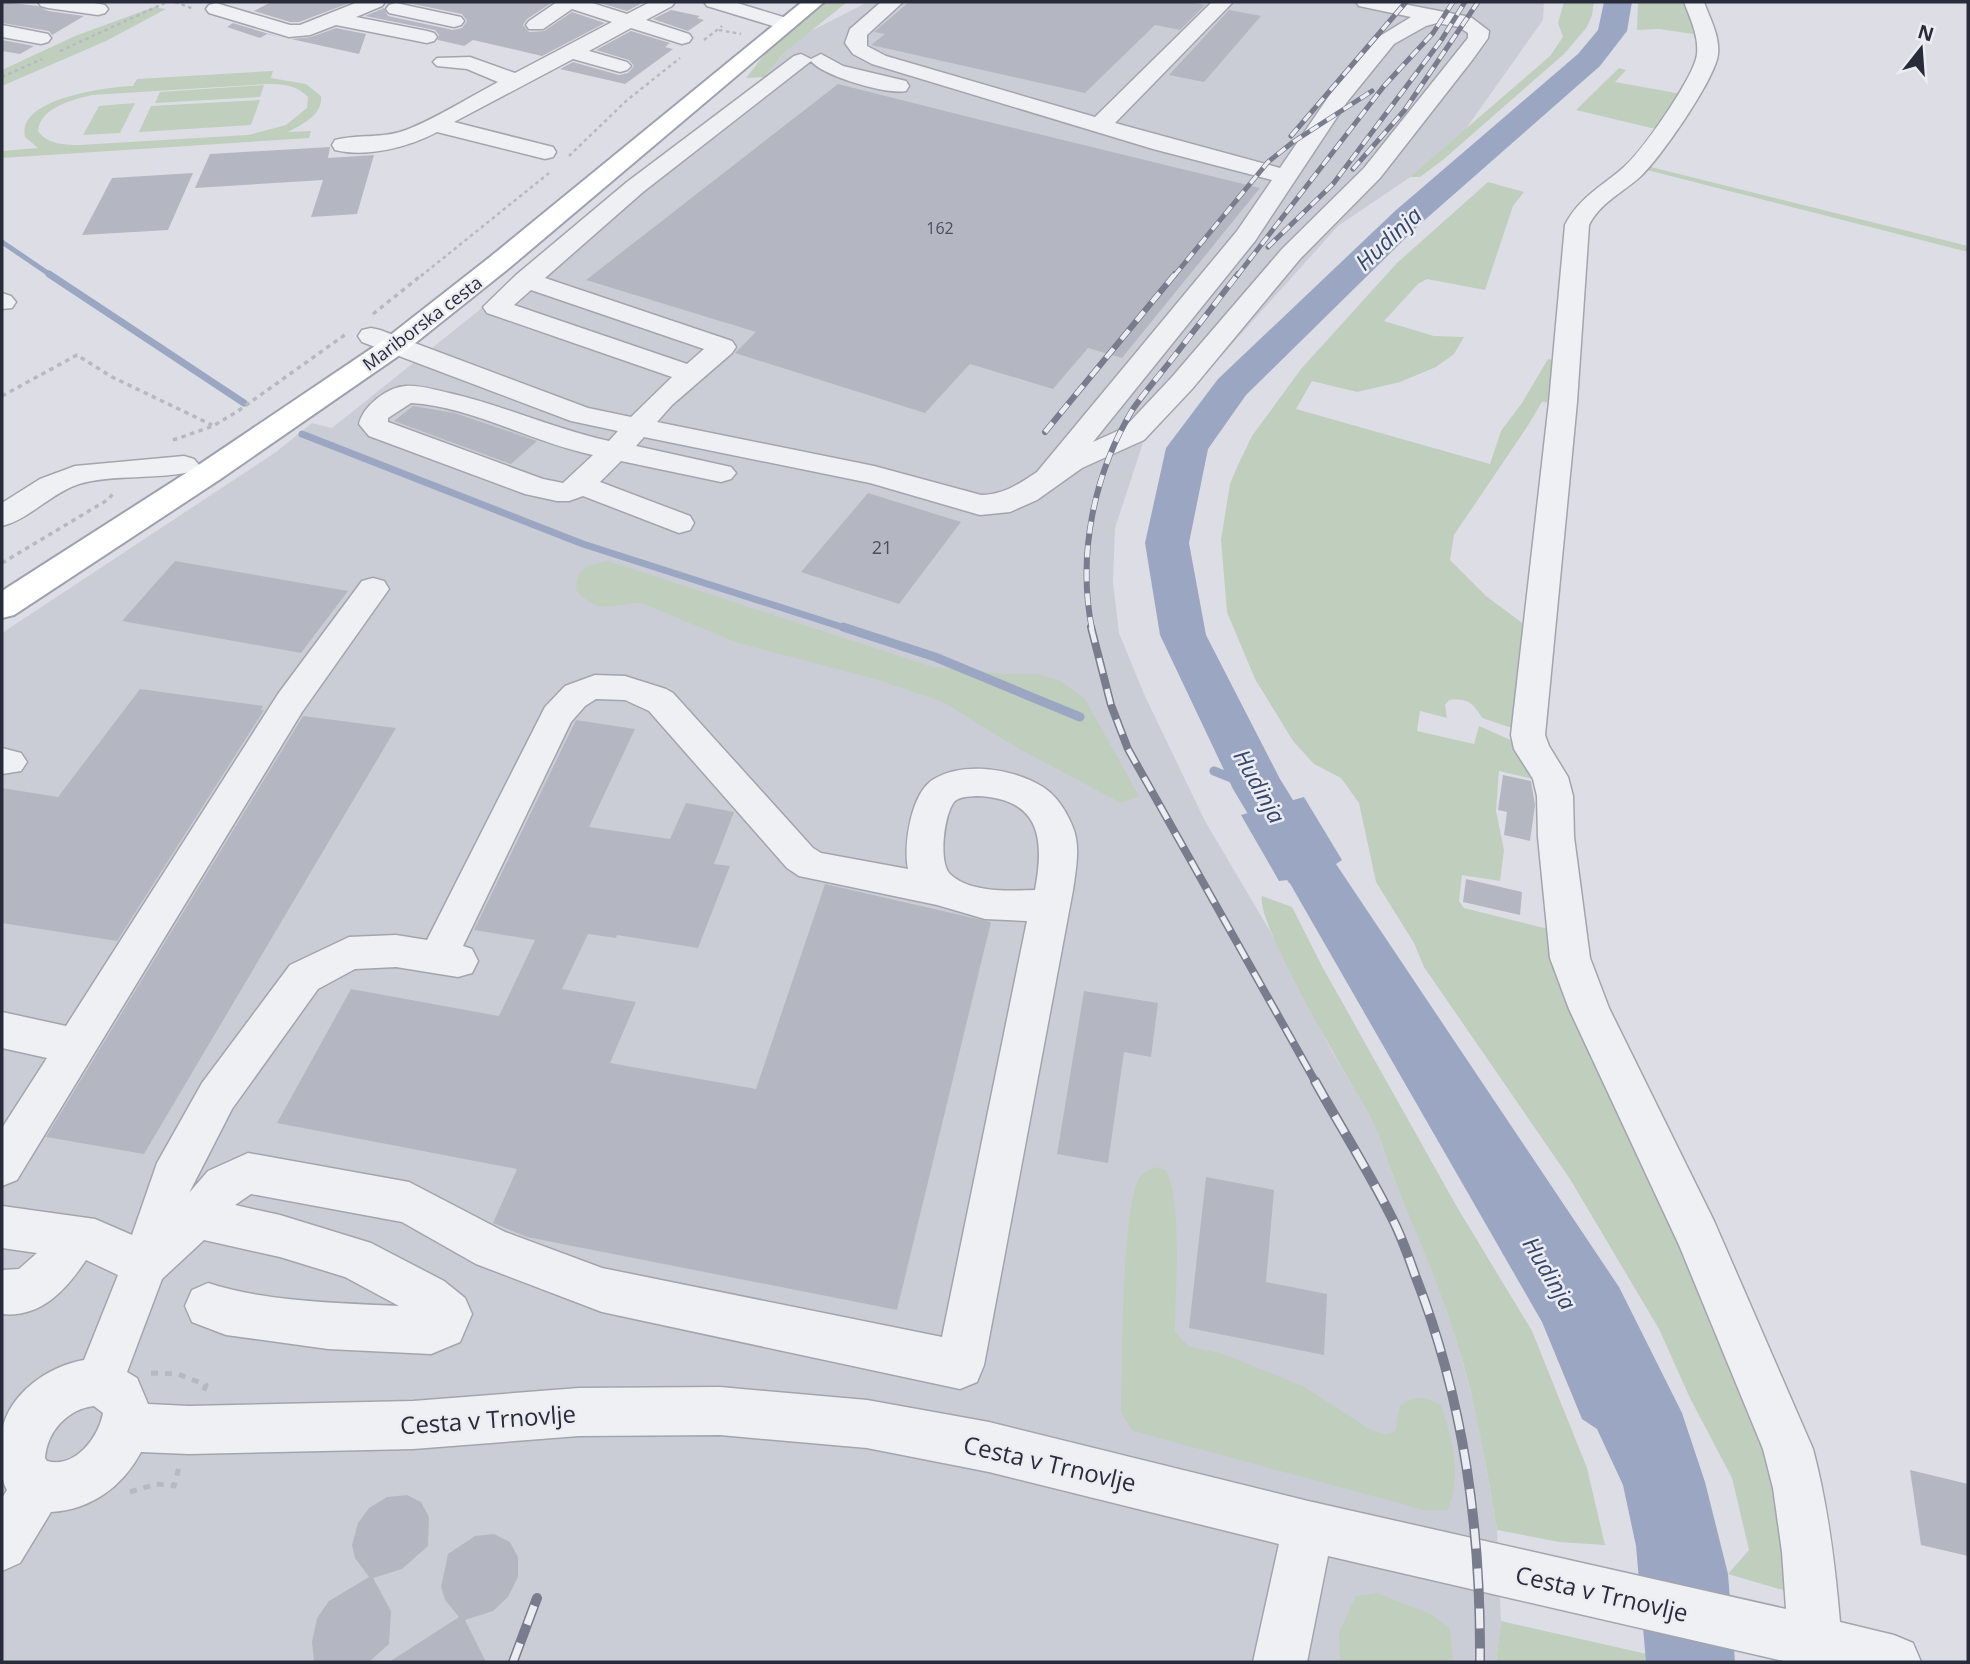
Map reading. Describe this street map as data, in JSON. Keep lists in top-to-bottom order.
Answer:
{
  "streets": {
    "main road": ["Mariborska cesta"],
    "street": ["Cesta v Trnovlje"]
  },
  "water": ["Hudinja"],
  "house_numbers": ["162", "21"],
  "north": "top"
}
